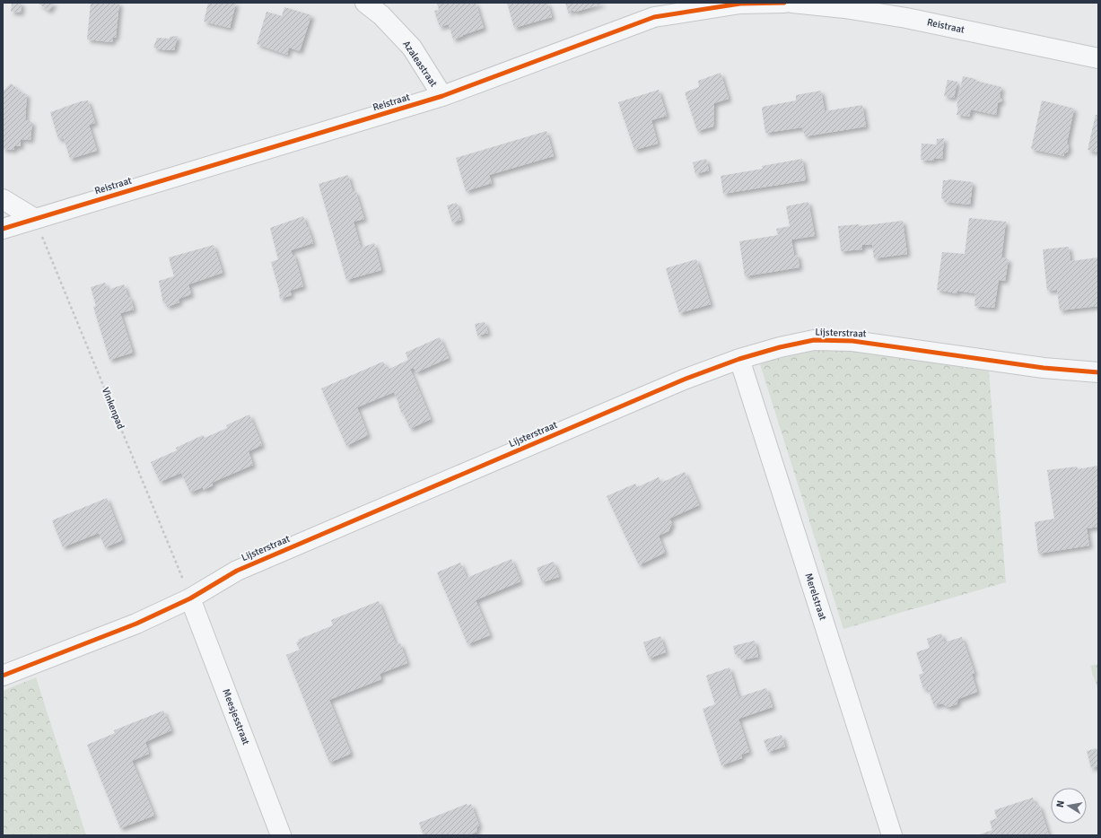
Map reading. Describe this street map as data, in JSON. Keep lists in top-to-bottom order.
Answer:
{
  "streets": {
    "street": [
      "Reistraat",
      "Azaleastraat",
      "Lijsterstraat",
      "Merelstraat",
      "Meesjesstraat"
    ],
    "path": ["Vinkenpad"]
  },
  "crossings": [
    ["Reistraat", "Azaleastraat"],
    ["Reistraat", "Vinkenpad"],
    ["Lijsterstraat", "Vinkenpad"],
    ["Lijsterstraat", "Merelstraat"],
    ["Lijsterstraat", "Meesjesstraat"],
    ["Vinkenpad", "Meesjesstraat"]
  ],
  "north": "left"
}
